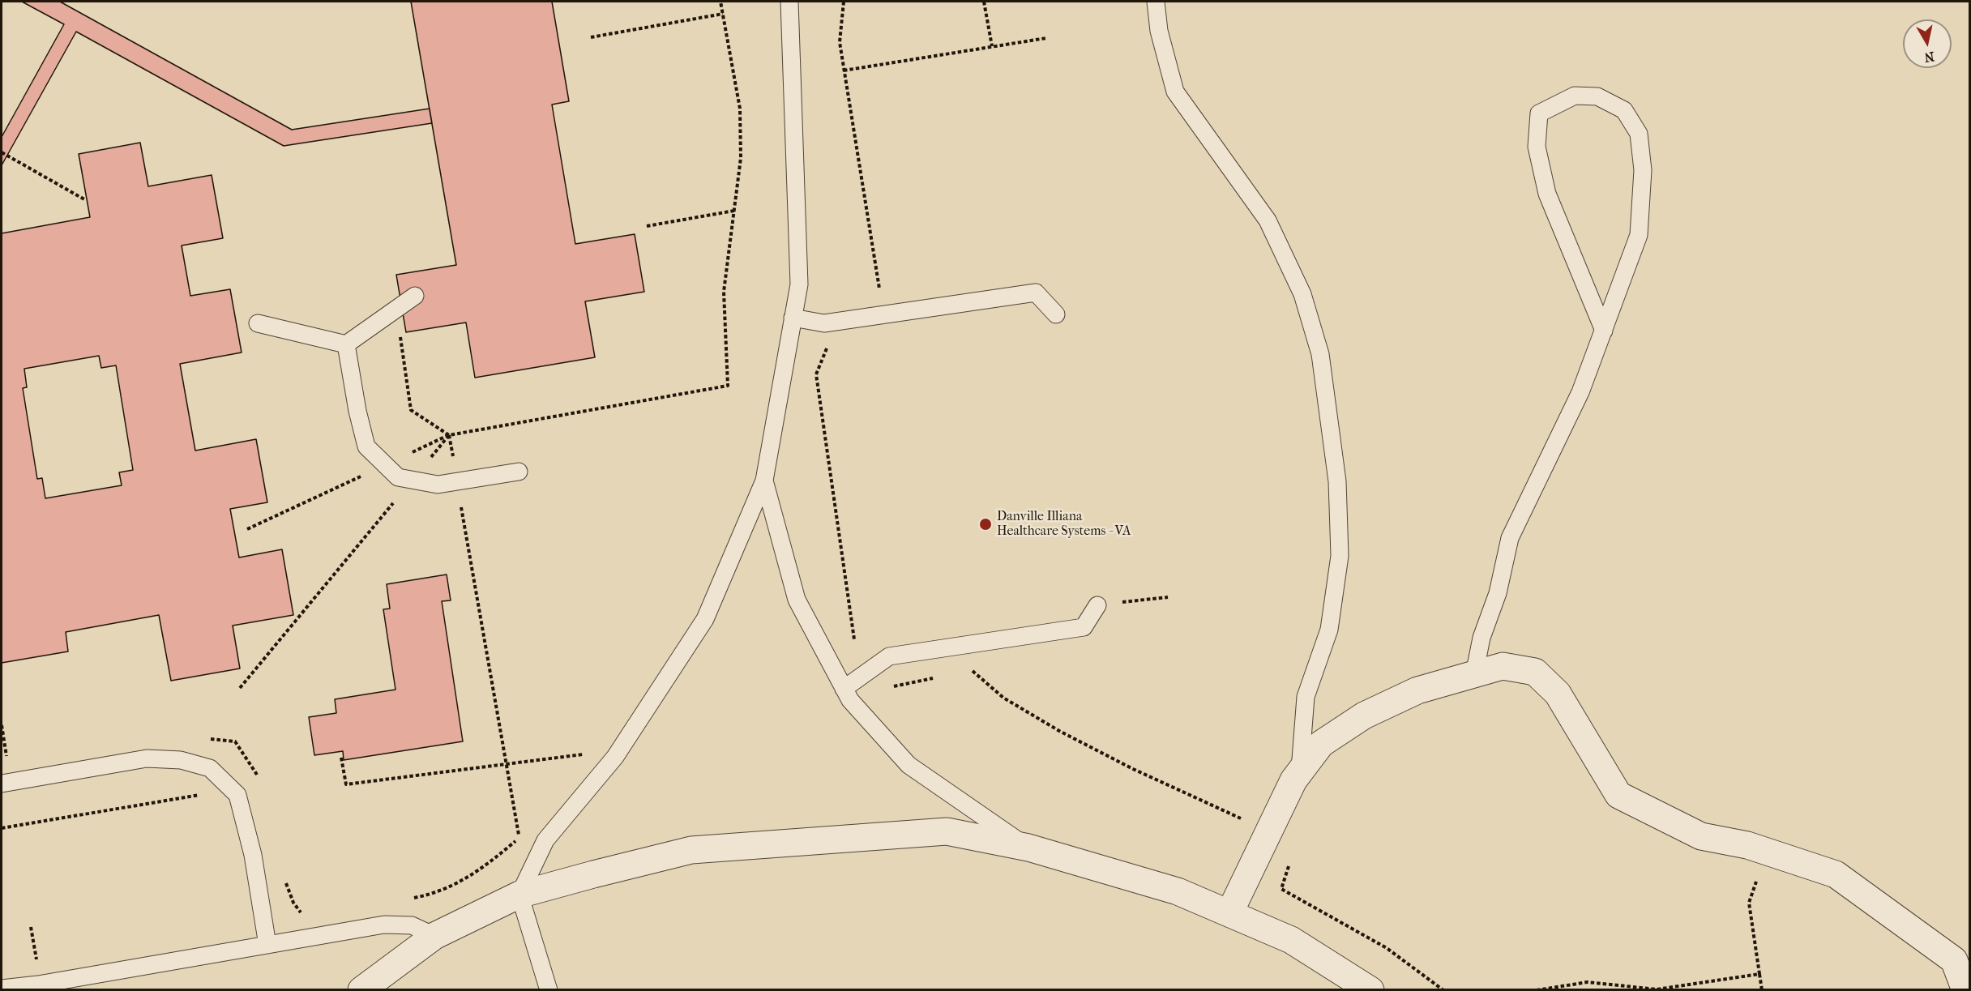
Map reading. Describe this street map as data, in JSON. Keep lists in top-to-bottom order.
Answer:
{
  "places": ["Danville Illiana Healthcare Systems - VA"],
  "north": "bottom"
}
